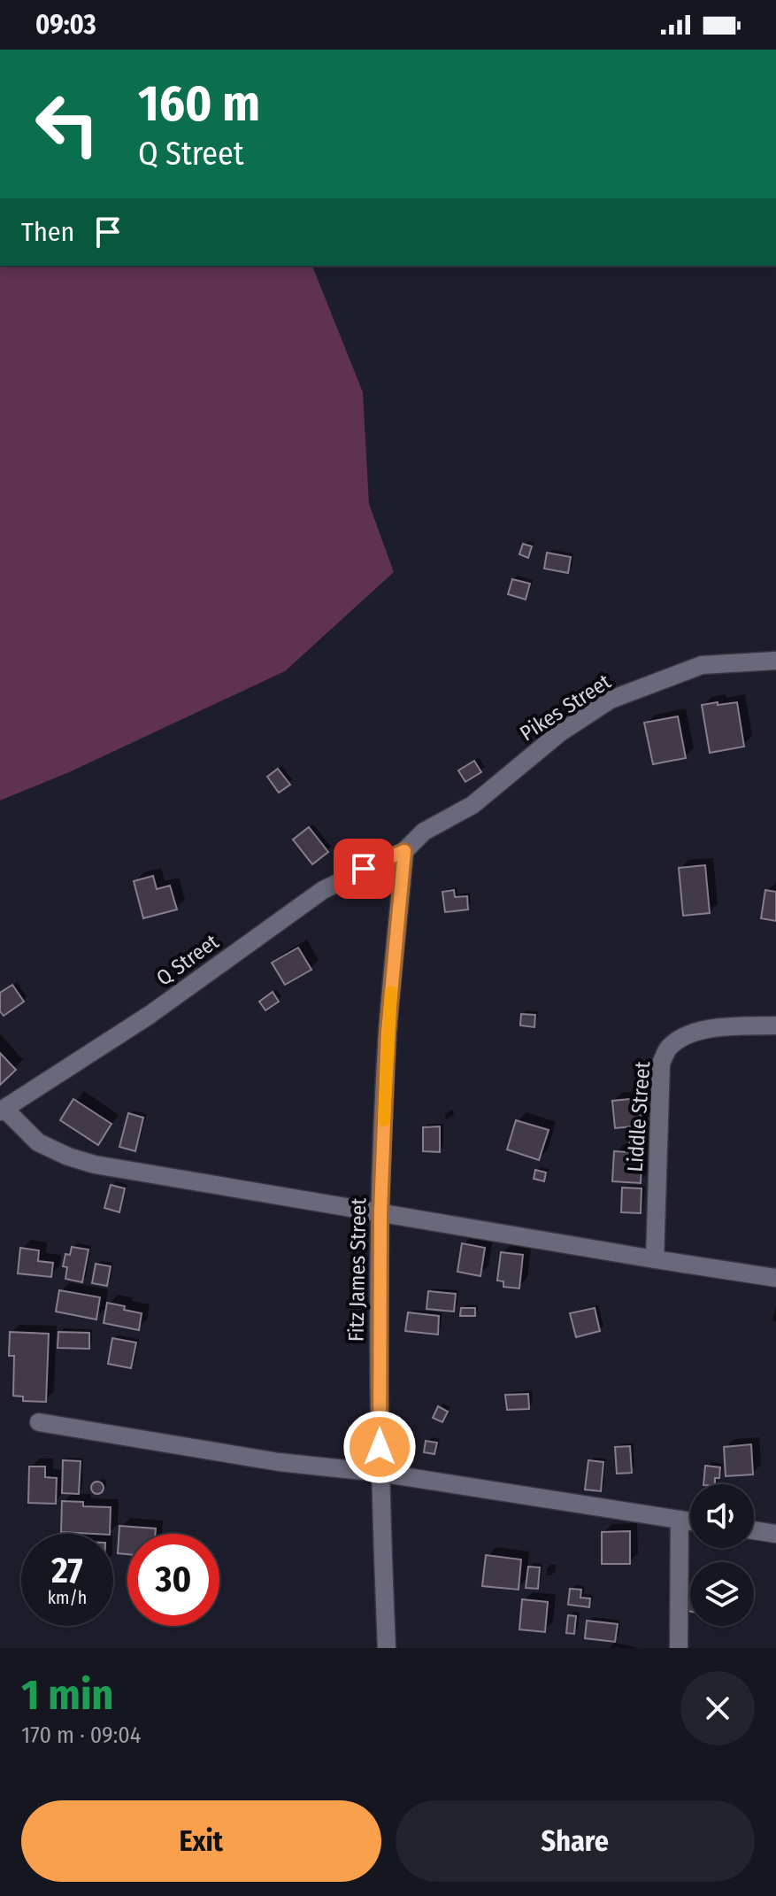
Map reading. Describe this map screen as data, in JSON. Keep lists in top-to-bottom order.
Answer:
{
  "streets": {
    "street": [
      "Pikes Street",
      "Q Street",
      "Liddle Street",
      "Fitz James Street"
    ]
  },
  "crossings": [
    ["Pikes Street", "Q Street"],
    ["Pikes Street", "Fitz James Street"],
    ["Q Street", "Fitz James Street"]
  ],
  "page": {
    "status": "09:03",
    "turn": ["160 m", "Q Street"],
    "then": "Then",
    "speed": "27 km/h",
    "limit": "30",
    "heading": ["1 min", "170 m · 09:04"],
    "buttons": ["Exit", "Share"]
  }
}
